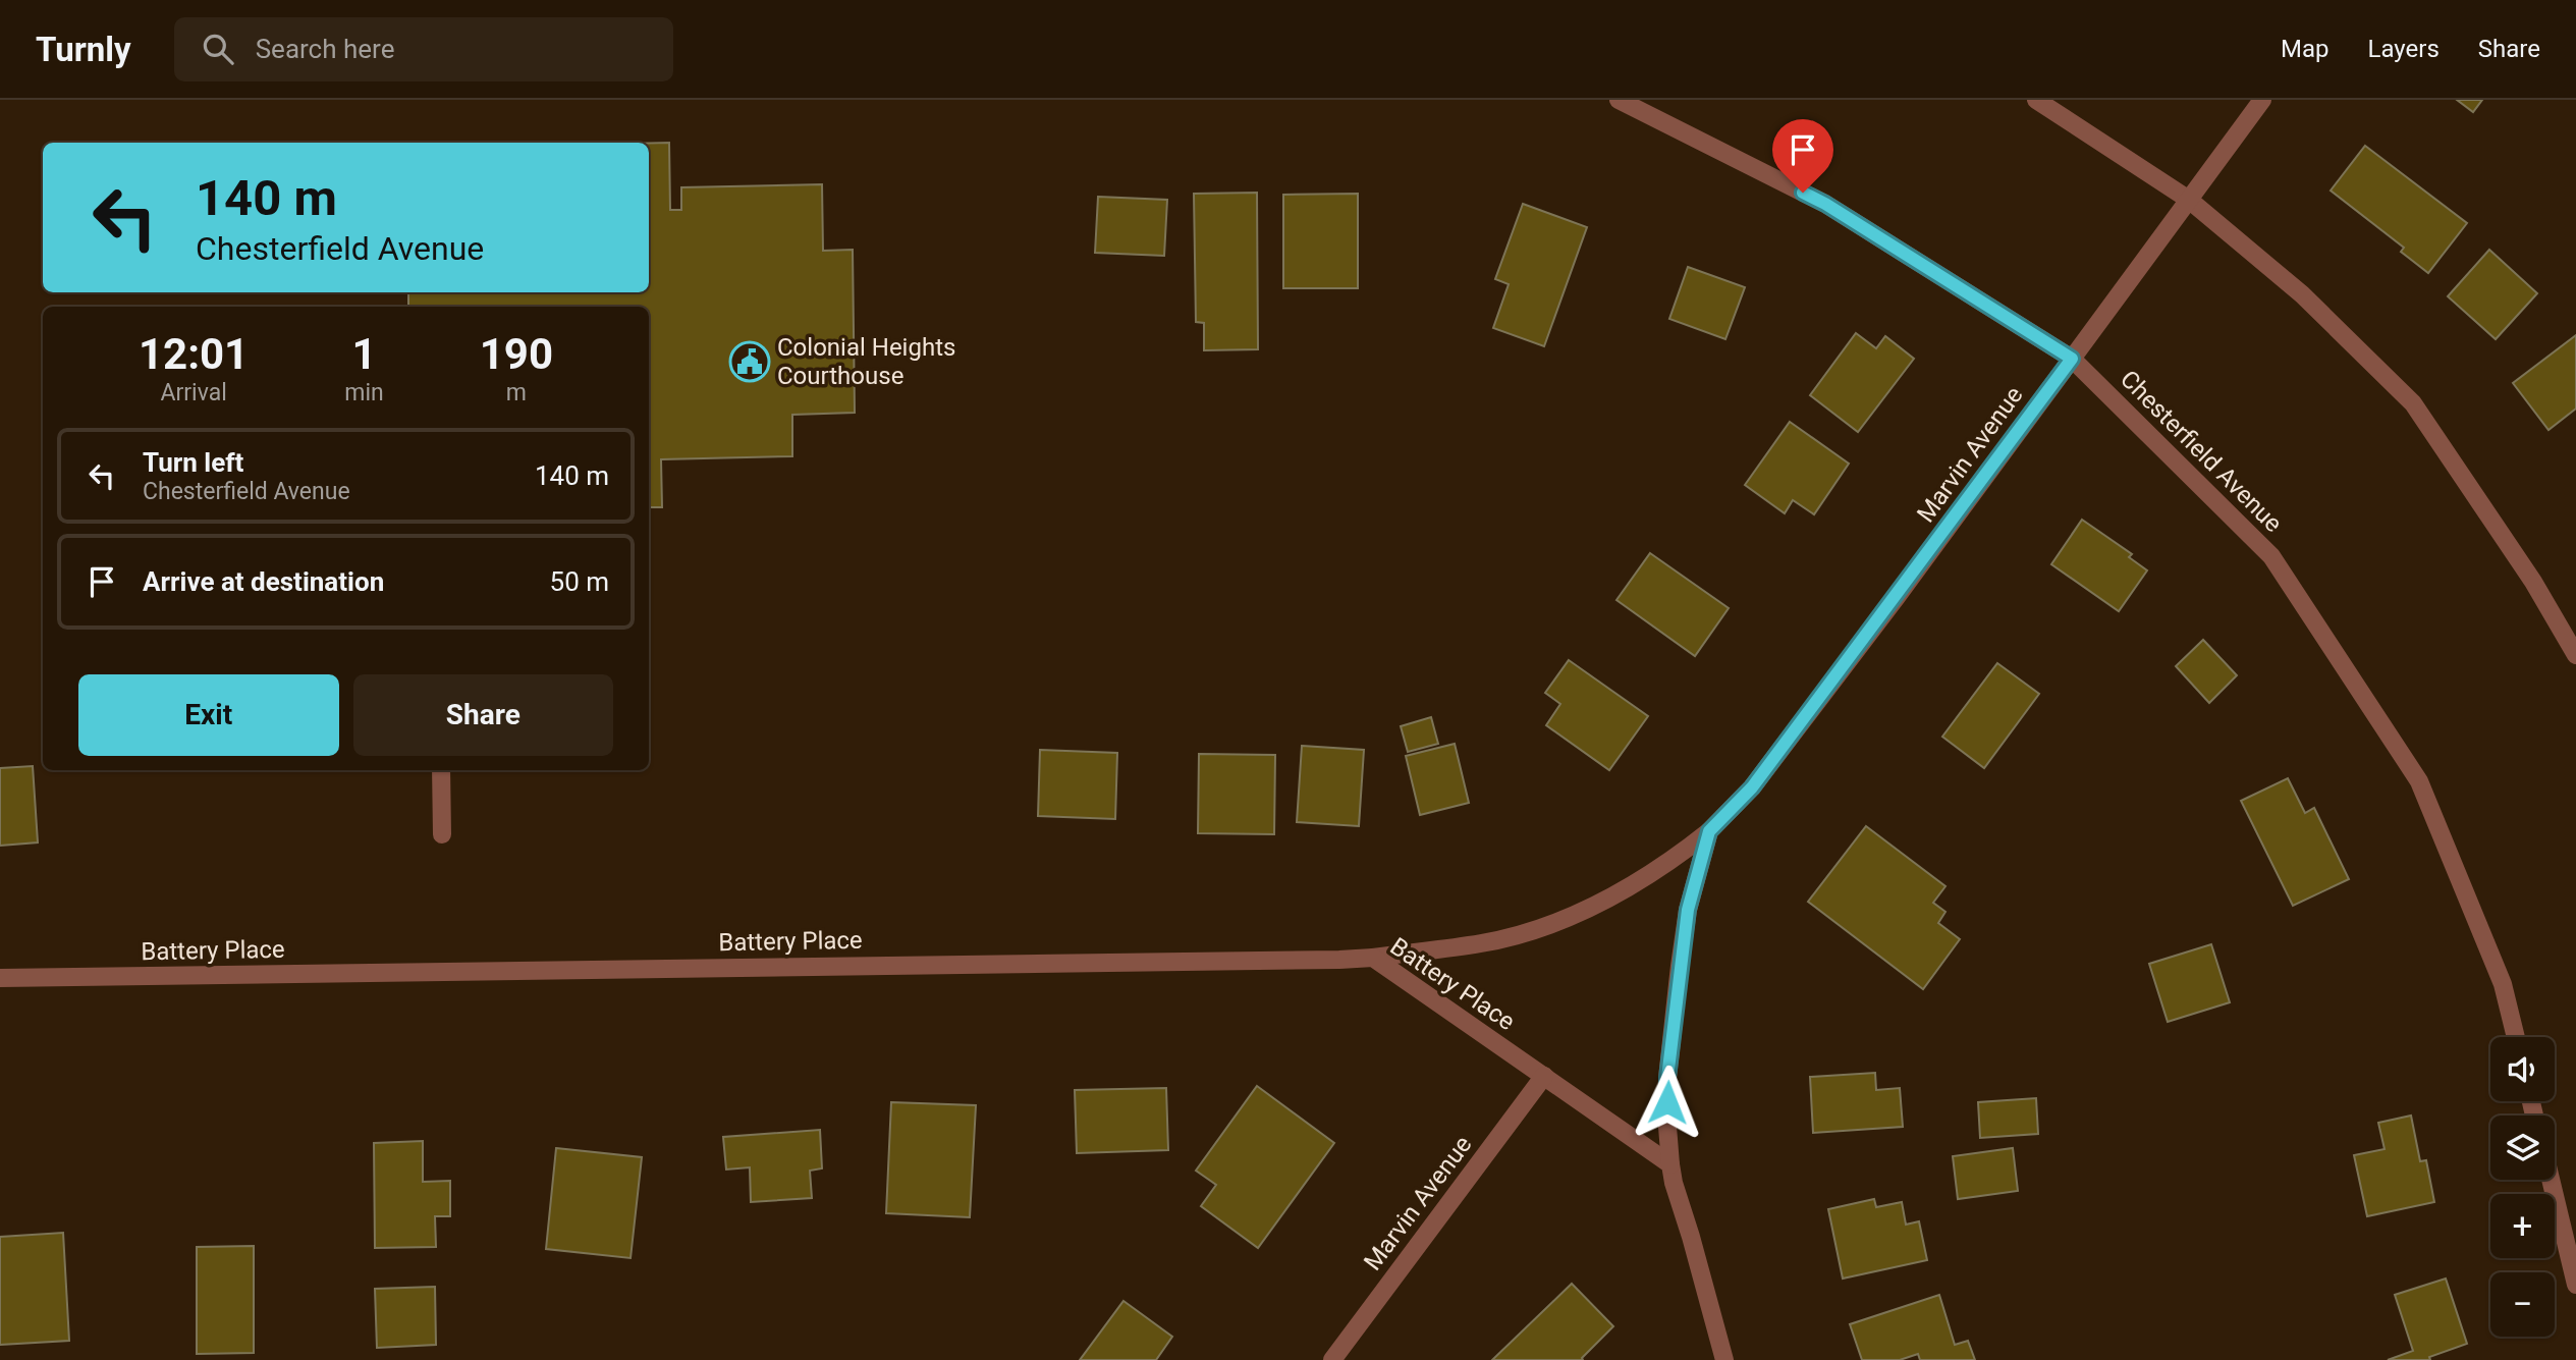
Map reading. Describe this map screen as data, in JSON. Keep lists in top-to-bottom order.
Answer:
{
  "streets": {
    "street": ["Chesterfield Avenue", "Marvin Avenue", "Battery Place"]
  },
  "crossings": [
    ["Chesterfield Avenue", "Marvin Avenue"],
    ["Marvin Avenue", "Battery Place"]
  ],
  "places": {
    "public building": ["Colonial Heights Courthouse"]
  },
  "page": {
    "header": "Turnly",
    "search": "Search here",
    "nav": ["Map", "Layers", "Share"],
    "turn": ["140 m", "Chesterfield Avenue"],
    "eta": [
      "12:01",
      "Arrival",
      "1",
      "min",
      "190",
      "m"
    ],
    "list": [
      {
        "name": "Turn left",
        "note": "Chesterfield Avenue",
        "value": "140 m"
      },
      {
        "name": "Arrive at destination",
        "value": "50 m"
      }
    ],
    "buttons": ["Exit", "Share"],
    "map_buttons": ["+", "−"]
  }
}
